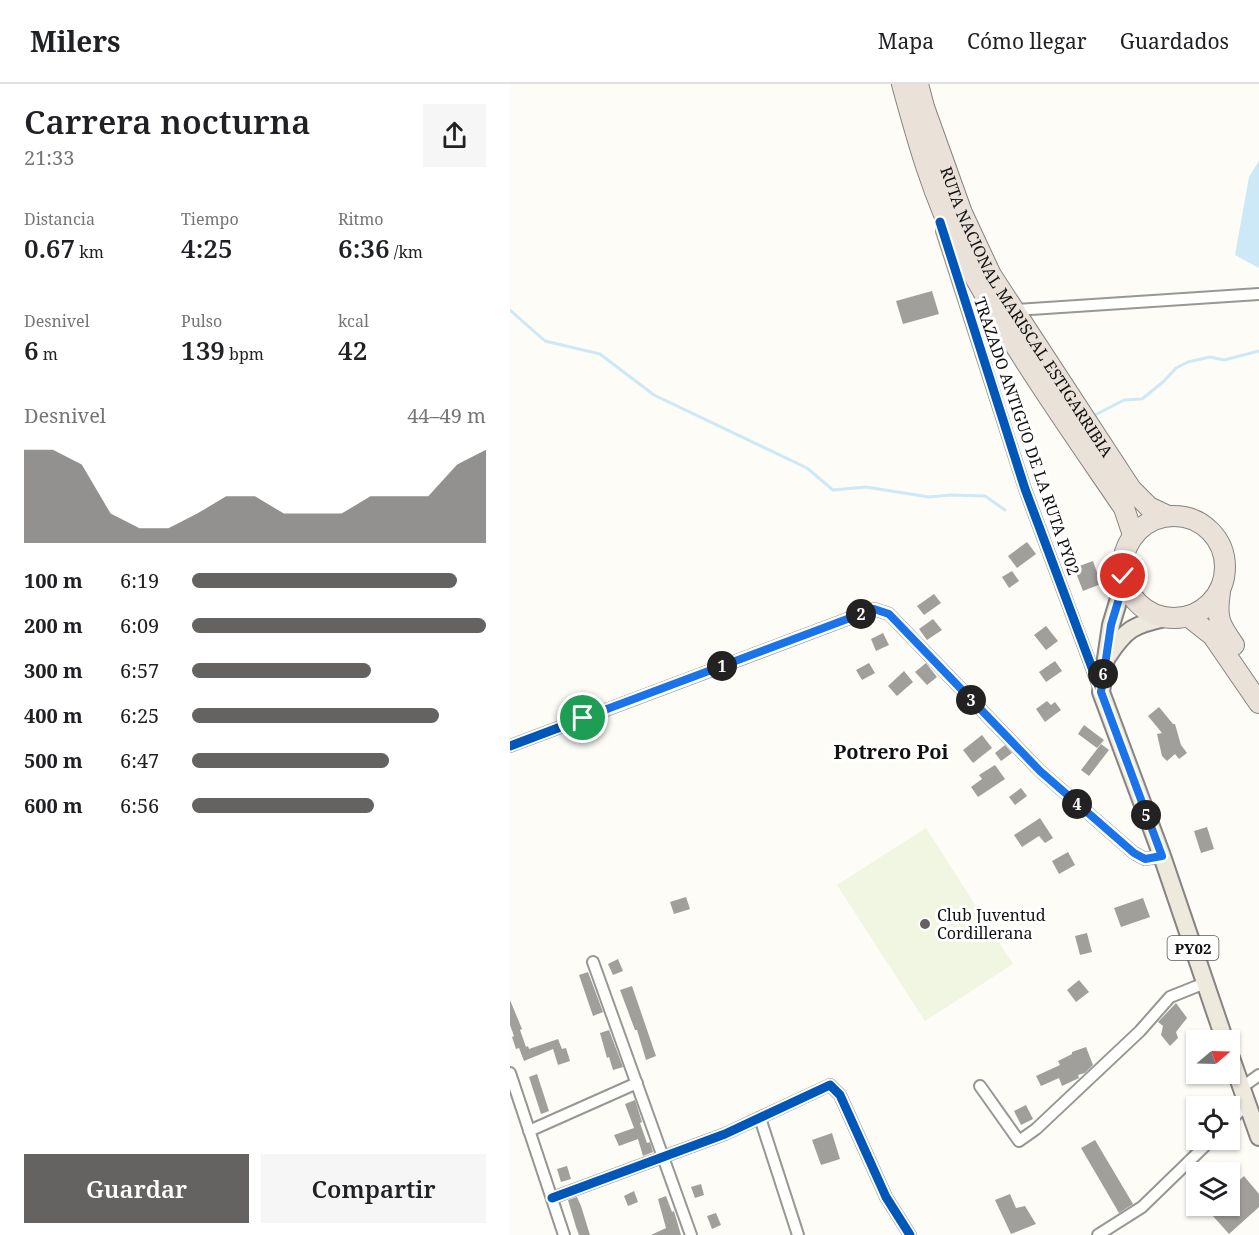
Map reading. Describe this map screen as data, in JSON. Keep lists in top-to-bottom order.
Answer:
{
  "streets": {
    "highway": ["RUTA NACIONAL MARISCAL ESTIGARRIBIA"],
    "main road": ["PY02"],
    "street": ["TRAZADO ANTIGUO DE LA RUTA PY02"]
  },
  "crossings": [
    ["TRAZADO ANTIGUO DE LA RUTA PY02", "PY02"]
  ],
  "districts": ["Potrero Poi"],
  "places": ["Club Juventud Cordillerana"],
  "north": "right",
  "page": {
    "header": "Milers",
    "nav": ["Mapa", "Cómo llegar", "Guardados"],
    "heading": ["Carrera nocturna", "21:33"],
    "stats": [
      ["Distancia", "0.67 km"],
      ["Tiempo", "4:25"],
      ["Ritmo", "6:36 /km"],
      ["Desnivel", "6 m"],
      ["Pulso", "139 bpm"],
      ["kcal", "42"]
    ],
    "chart": ["Desnivel", "44–49 m"],
    "list": [
      {
        "name": "100 m",
        "note": "6:19"
      },
      {
        "name": "200 m",
        "note": "6:09"
      },
      {
        "name": "300 m",
        "note": "6:57"
      },
      {
        "name": "400 m",
        "note": "6:25"
      },
      {
        "name": "500 m",
        "note": "6:47"
      },
      {
        "name": "600 m",
        "note": "6:56"
      }
    ],
    "pins": [
      "2",
      "1",
      "6",
      "3",
      "4",
      "5"
    ],
    "buttons": ["Guardar", "Compartir"]
  }
}
